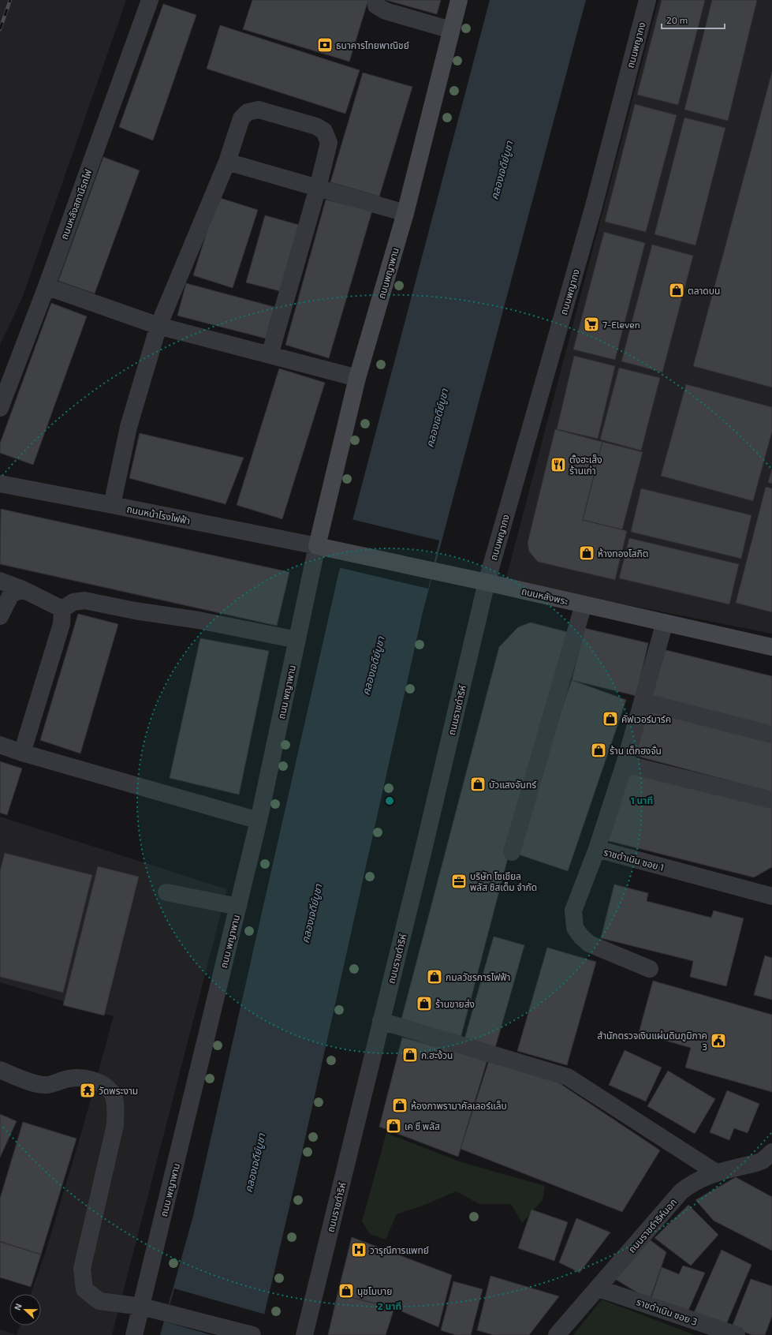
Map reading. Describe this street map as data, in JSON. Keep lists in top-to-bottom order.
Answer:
{
  "streets": {
    "main road": ["ถนนพญาพาน", "ถนนหลังพระ"],
    "street": [
      "ถนนพญากง",
      "ถนนหลังสถานีรถไฟ",
      "ถนนหน้าโรงไฟฟ้า",
      "ถนน พญาพาน",
      "ถนนราชดำริห์",
      "ราชดำเนิน ซอย 1",
      "ถนนราชดำริห์นอก",
      "ราชดำเนิน ซอย 3"
    ]
  },
  "crossings": [
    ["ถนนพญากง", "ถนนหลังพระ"],
    ["ถนนพญากง", "ถนนราชดำริห์"],
    ["ถนนพญาพาน", "ถนนหน้าโรงไฟฟ้า"],
    ["ถนนพญาพาน", "ถนนหลังพระ"],
    ["ถนนพญาพาน", "ถนน พญาพาน"],
    ["ถนนหน้าโรงไฟฟ้า", "ถนนหลังพระ"],
    ["ถนนหน้าโรงไฟฟ้า", "ถนน พญาพาน"],
    ["ถนนหลังพระ", "ถนน พญาพาน"],
    ["ถนนหลังพระ", "ถนนราชดำริห์"],
    ["ถนนหลังพระ", "ราชดำเนิน ซอย 1"],
    ["ถนนราชดำริห์นอก", "ราชดำเนิน ซอย 3"]
  ],
  "water": ["คลองเจดีย์บูชา"],
  "places": {
    "bank": ["ธนาคารไทยพาณิชย์"],
    "shop": [
      "ตลาดบน",
      "ห้างทองโสภิต",
      "คัฟเวอร์มาร์ค",
      "ร้าน เต็กฮงจั่น",
      "บัวแสงจันทร์",
      "กมลวัชรการไฟฟ้า",
      "ร้านขายส่ง",
      "ก.ฮะง้วน",
      "ห้องภาพรามาคัลเลอร์แล็บ",
      "เค ซี พลัส",
      "นุชโมบาย"
    ],
    "supermarket": ["7-Eleven"],
    "restaurant": ["ตั้งฮะเส็ง ร้านเก่า"],
    "office": ["บริษัท โซเชียล พลัส ซิสเต็ม จำกัด"],
    "public building": ["สำนักตรวจเงินแผ่นดินภูมิภาค 3"],
    "temple": ["วัดพระงาม"],
    "hospital": ["วารุณีการแพทย์"]
  },
  "scale_bar": "20 m",
  "north": "left",
  "rings": ["1 นาที", "2 นาที"]
}
